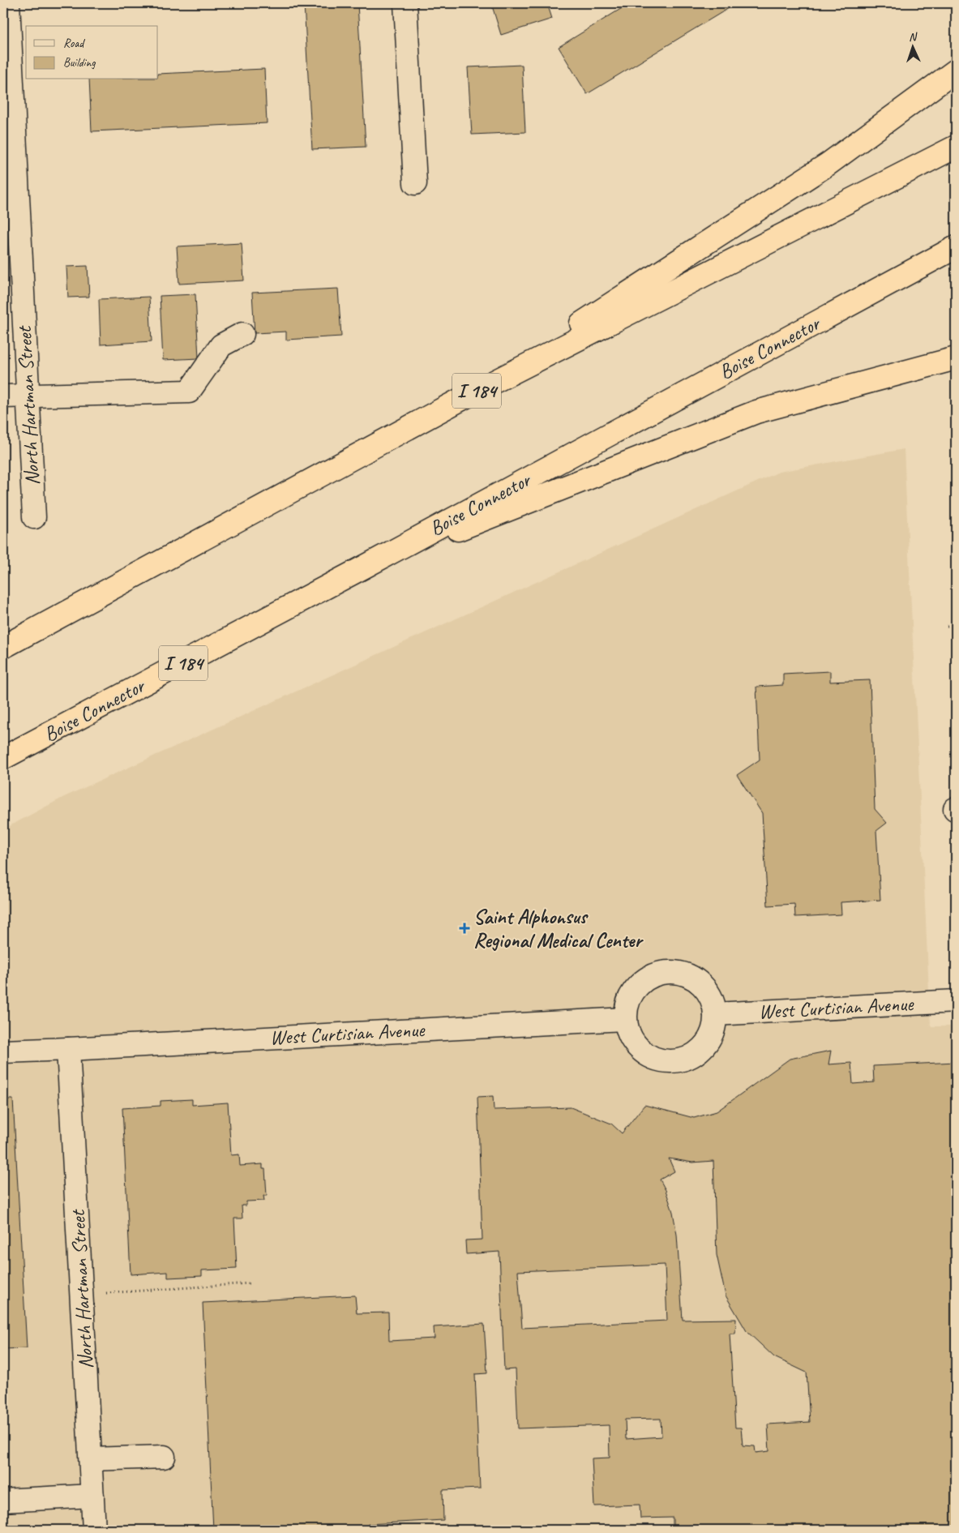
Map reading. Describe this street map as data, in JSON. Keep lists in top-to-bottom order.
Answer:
{
  "streets": {
    "highway": ["Boise Connector", "I 184"],
    "street": ["North Hartman Street", "West Curtisian Avenue"]
  },
  "crossings": [
    ["North Hartman Street", "West Curtisian Avenue"]
  ],
  "places": {
    "health": ["Saint Alphonsus Regional Medical Center"]
  },
  "legend": ["Road", "Building"],
  "north": "top"
}
